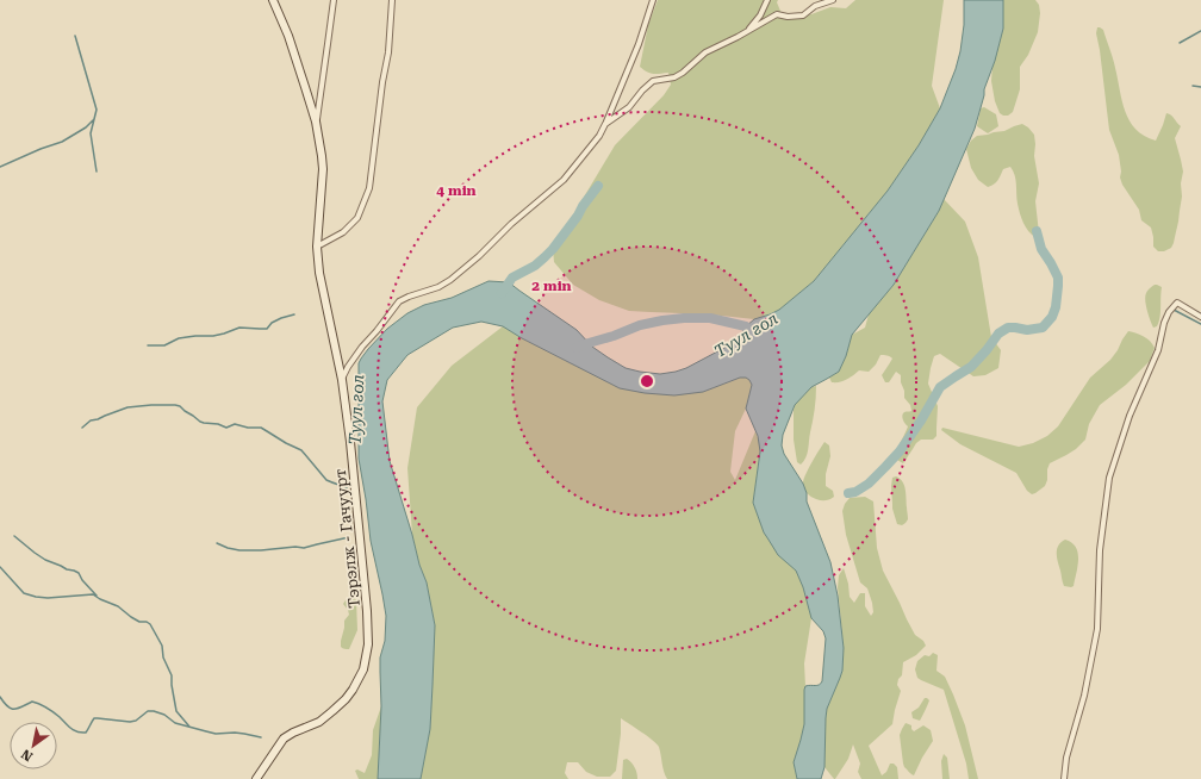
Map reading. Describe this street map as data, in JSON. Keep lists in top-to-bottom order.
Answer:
{
  "streets": {
    "main road": ["Тэрэлж - Гачуурт"]
  },
  "water": ["Туул гол"],
  "north": "bottom left",
  "rings": ["4 min", "2 min"]
}
